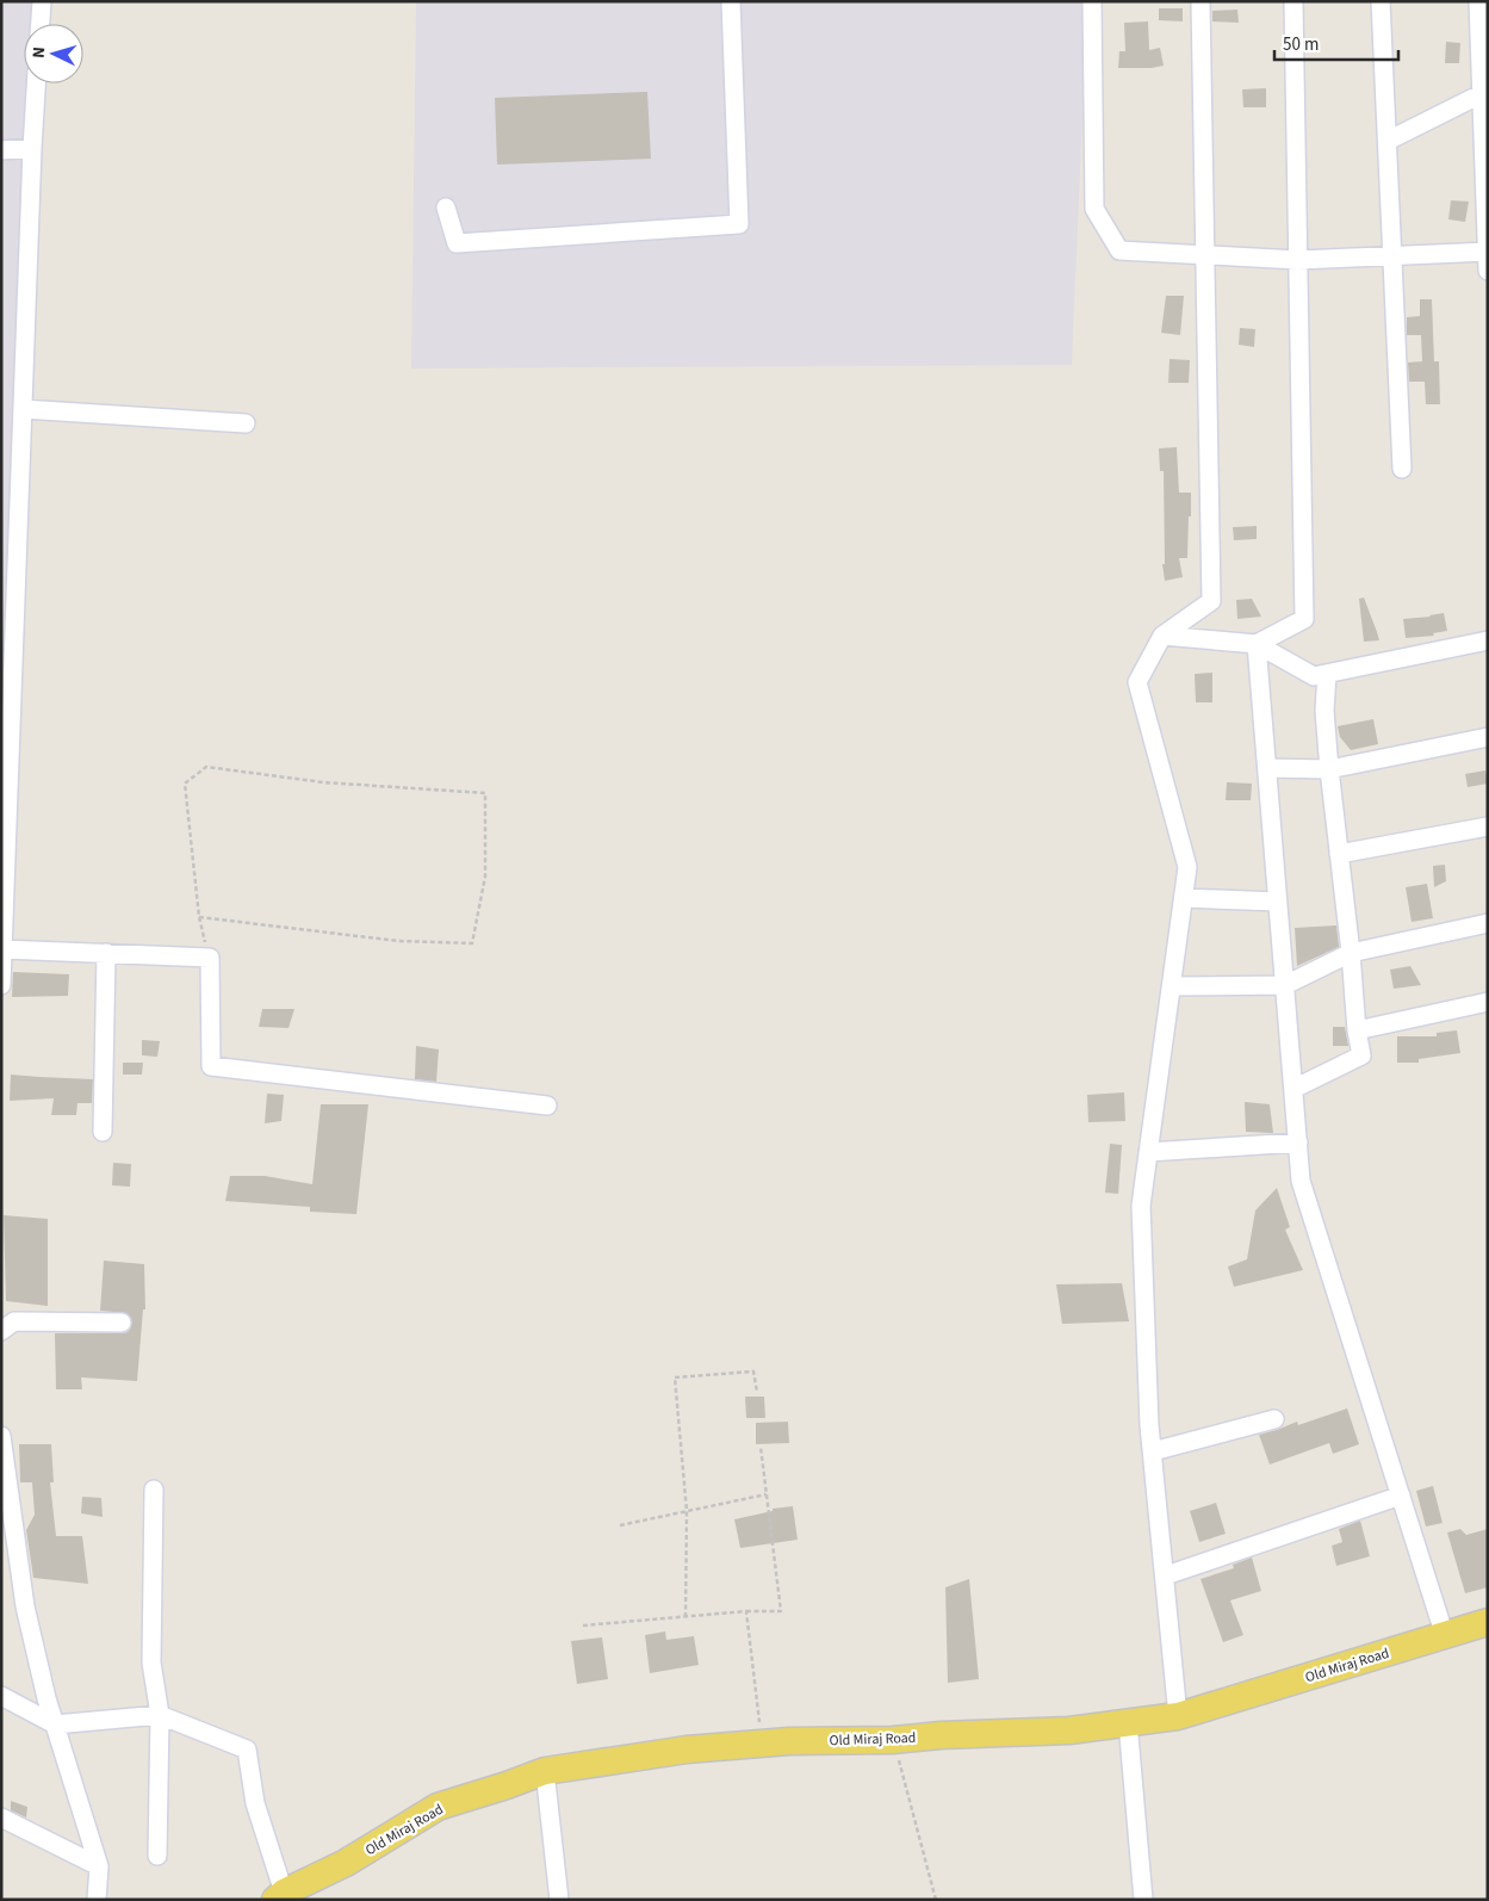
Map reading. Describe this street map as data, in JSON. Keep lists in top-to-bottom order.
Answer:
{
  "streets": {
    "main road": ["Old Miraj Road"]
  },
  "scale_bar": "50 m",
  "north": "left"
}
